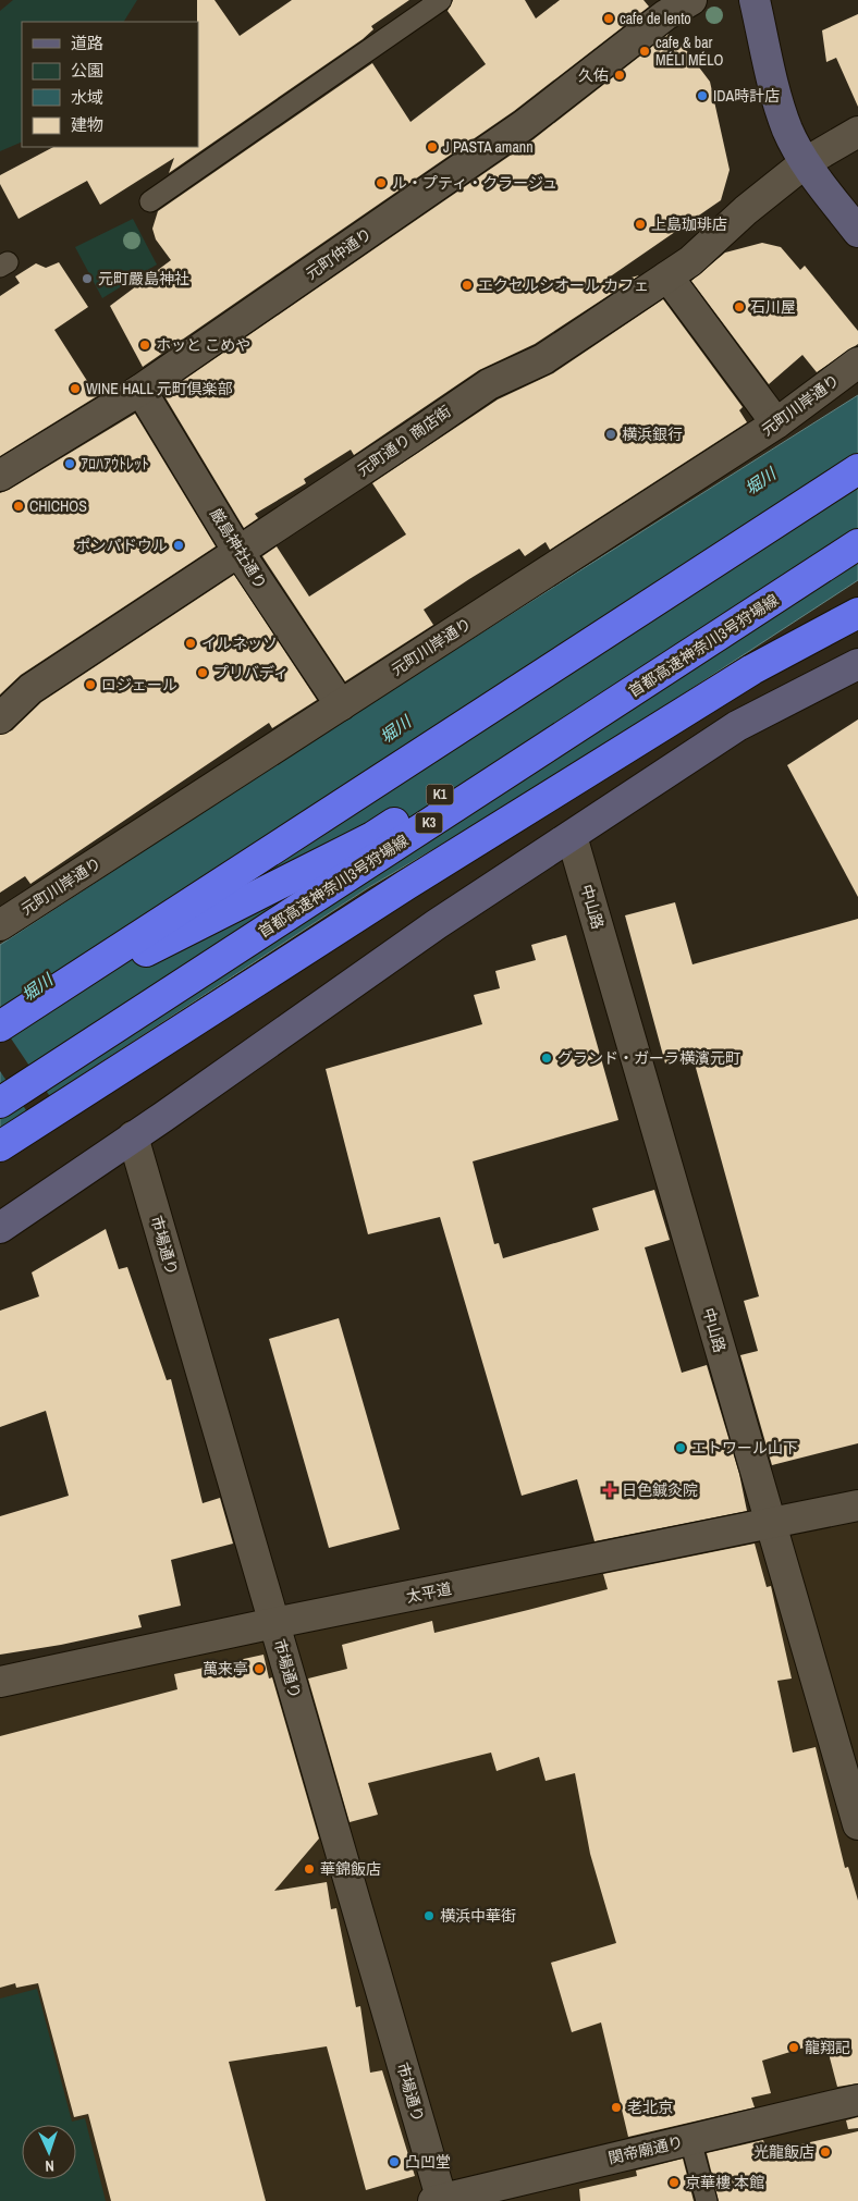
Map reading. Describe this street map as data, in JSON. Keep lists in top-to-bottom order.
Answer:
{
  "streets": {
    "highway": ["首都高速神奈川3号狩場線", "K1", "K3"],
    "street": [
      "元町仲通り",
      "元町川岸通り",
      "元町通り 商店街",
      "厳島神社通り",
      "中山路",
      "市場通り",
      "太平道",
      "関帝廟通り"
    ]
  },
  "crossings": [
    ["元町仲通り", "厳島神社通り"],
    ["元町川岸通り", "厳島神社通り"],
    ["元町通り 商店街", "厳島神社通り"],
    ["中山路", "太平道"],
    ["市場通り", "太平道"],
    ["市場通り", "関帝廟通り"]
  ],
  "water": ["堀川"],
  "places": {
    "other": [
      "cafe de lento",
      "cafe & bar MÉLI MÉLO",
      "久佑",
      "IDA時計店",
      "J PASTA amann",
      "ル・プティ・クラージュ",
      "上島珈琲店",
      "元町嚴島神社",
      "エクセルシオール カフェ",
      "石川屋",
      "ホッと こめや",
      "WINE HALL 元町倶楽部",
      "横浜銀行",
      "ｱﾛﾊｱｳﾄﾚｯﾄ",
      "CHICHOS",
      "ポンパドウル",
      "イルネッソ",
      "プリバディ",
      "ロジェール",
      "グランド・ガーラ横濱元町",
      "エトワール山下",
      "萬来亭",
      "華錦飯店",
      "横浜中華街",
      "龍翔記",
      "老北京",
      "光龍飯店",
      "凸凹堂",
      "京華樓 本館"
    ],
    "health": ["日色鍼灸院"]
  },
  "legend": [
    "道路",
    "公園",
    "水域",
    "建物"
  ],
  "north": "bottom"
}
